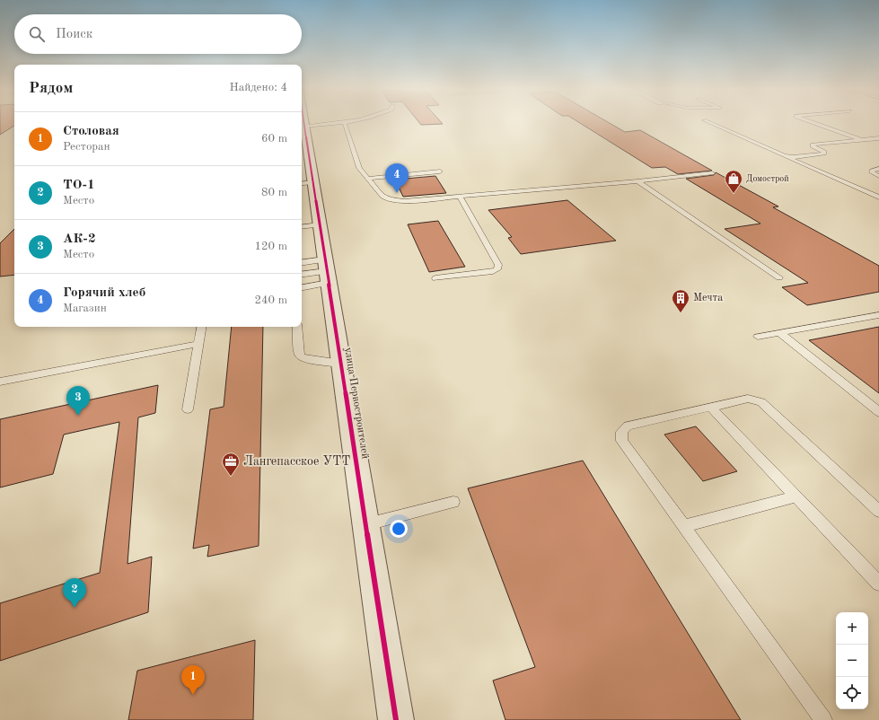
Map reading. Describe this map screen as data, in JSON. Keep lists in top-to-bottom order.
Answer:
{
  "streets": {
    "street": ["улица Первостроителей"]
  },
  "places": {
    "shop": ["Домострой"],
    "building": ["Мечта"],
    "office": ["Лангепасское УТТ"]
  },
  "page": {
    "search": "Поиск",
    "heading": ["Рядом", "Найдено: 4"],
    "list": [
      {
        "mark": "1",
        "name": "Столовая",
        "note": "Ресторан",
        "value": "60 m"
      },
      {
        "mark": "2",
        "name": "ТО-1",
        "note": "Место",
        "value": "80 m"
      },
      {
        "mark": "3",
        "name": "АК-2",
        "note": "Место",
        "value": "120 m"
      },
      {
        "mark": "4",
        "name": "Горячий хлеб",
        "note": "Магазин",
        "value": "240 m"
      }
    ],
    "pins": [
      "4",
      "3",
      "2",
      "1"
    ],
    "map_buttons": ["+", "−"]
  }
}
